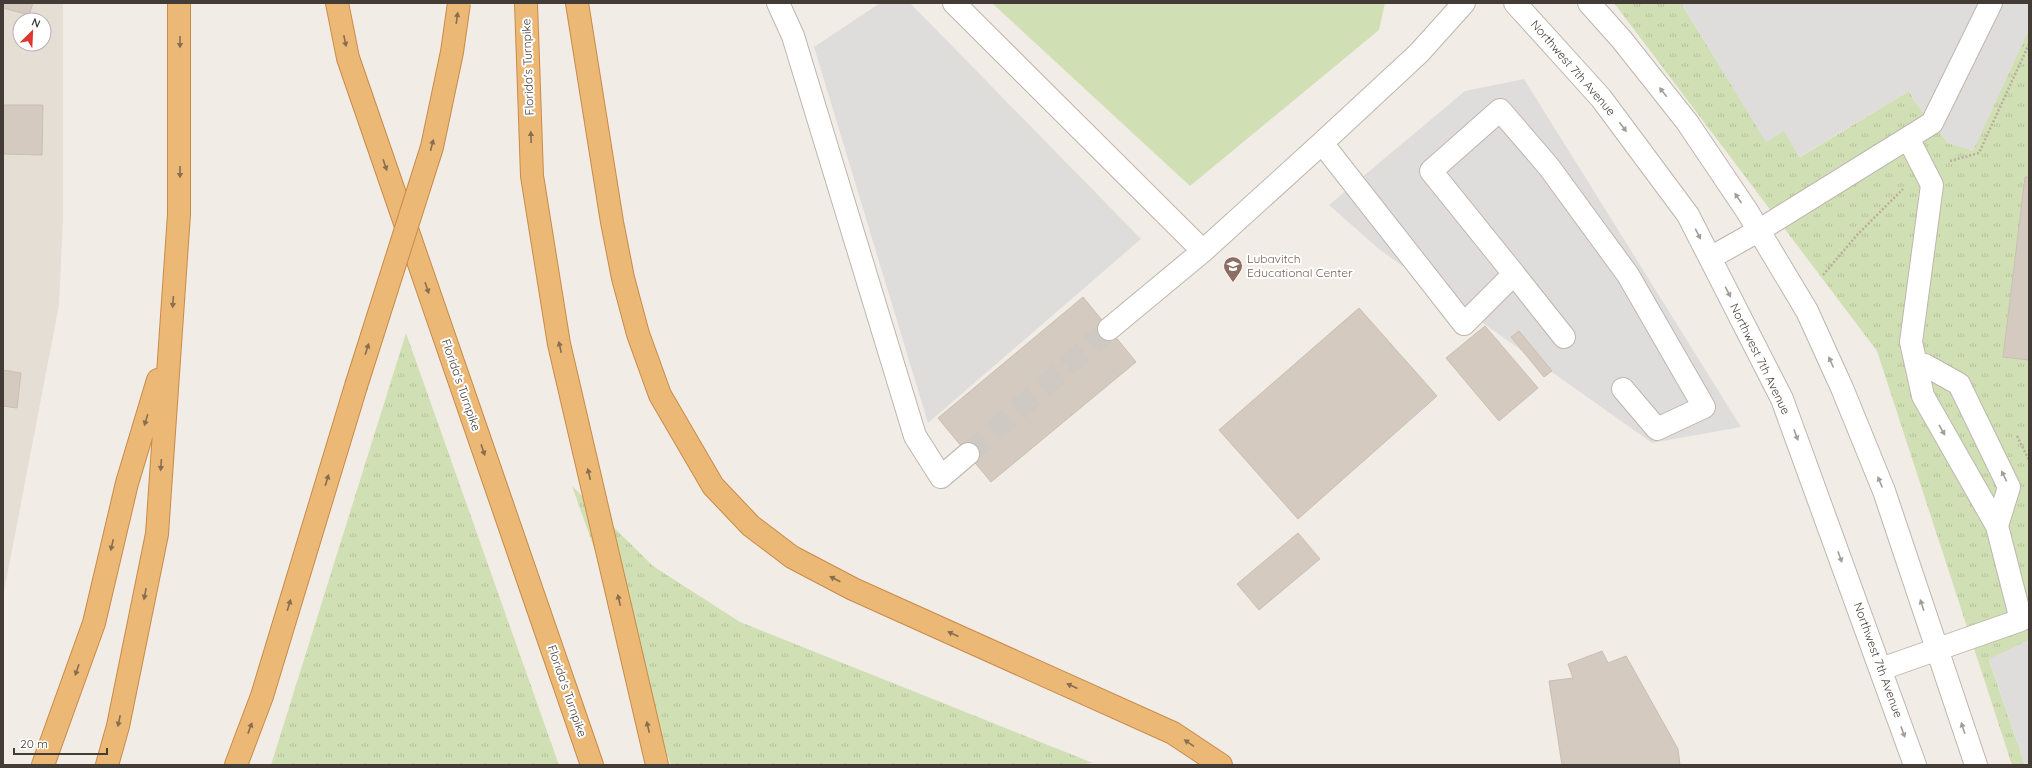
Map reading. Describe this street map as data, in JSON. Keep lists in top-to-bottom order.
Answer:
{
  "streets": {
    "highway": ["Florida's Turnpike"],
    "street": ["Northwest 7th Avenue"]
  },
  "places": {
    "school or university": ["Lubavitch Educational Center"]
  },
  "scale_bar": "20 m",
  "north": "top right"
}
